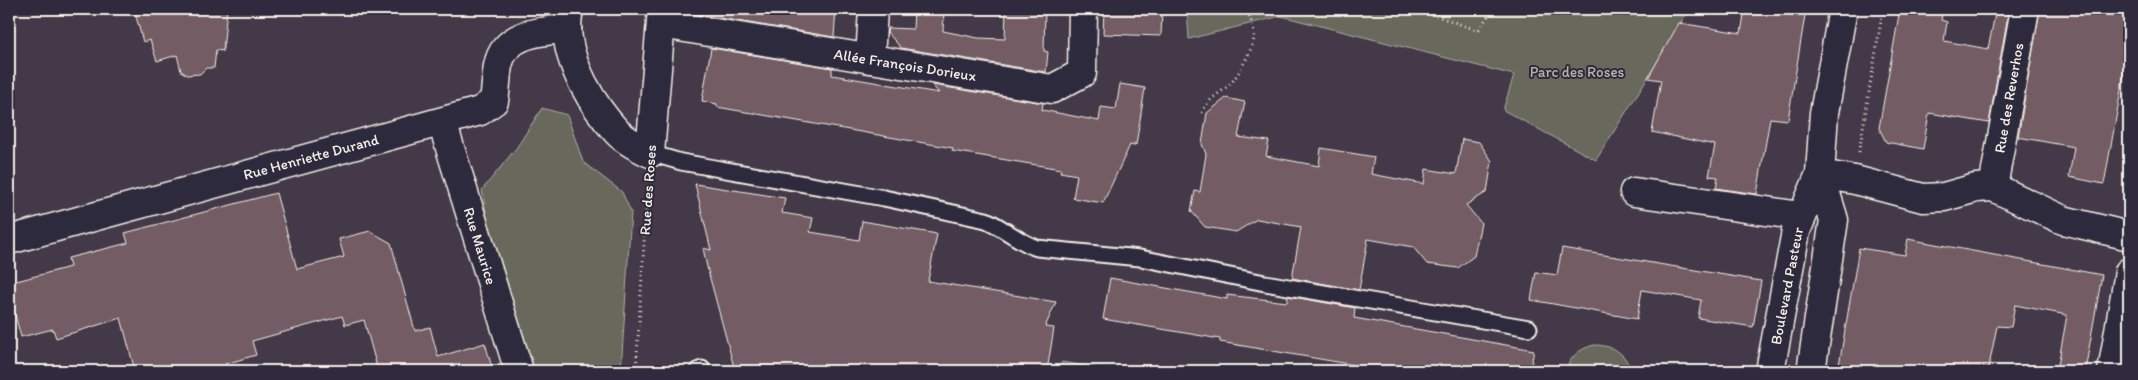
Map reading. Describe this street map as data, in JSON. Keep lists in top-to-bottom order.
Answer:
{
  "streets": {
    "street": [
      "Allée François Dorieux",
      "Rue des Reverhos",
      "Rue Henriette Durand",
      "Rue des Roses",
      "Rue Maurice",
      "Boulevard Pasteur"
    ]
  },
  "crossings": [
    ["Allée François Dorieux", "Rue des Roses"],
    ["Rue Henriette Durand", "Rue Maurice"]
  ],
  "parks": ["Parc des Roses"]
}
